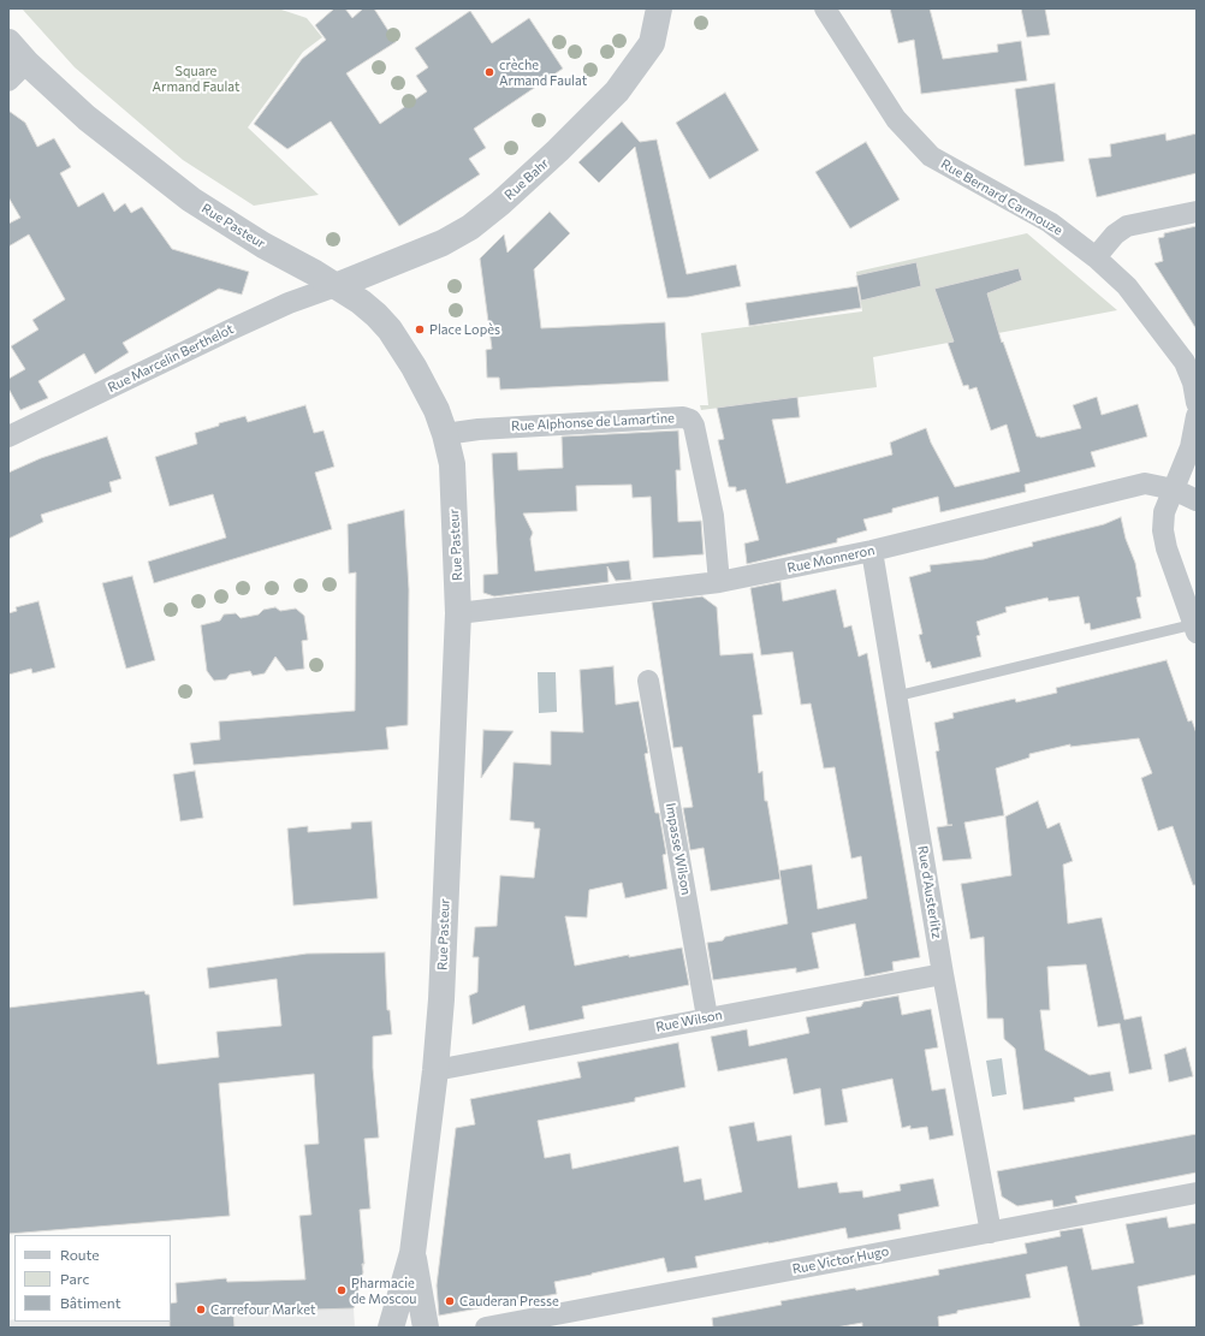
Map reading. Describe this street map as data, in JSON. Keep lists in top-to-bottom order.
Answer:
{
  "streets": {
    "street": [
      "Rue Bahr",
      "Rue Bernard Carmouze",
      "Rue Pasteur",
      "Rue Marcelin Berthelot",
      "Rue Alphonse de Lamartine",
      "Rue Monneron",
      "Impasse Wilson",
      "Rue d'Austerlitz",
      "Rue Wilson",
      "Rue Victor Hugo"
    ]
  },
  "crossings": [
    ["Rue Bahr", "Rue Pasteur"],
    ["Rue Bahr", "Rue Marcelin Berthelot"],
    ["Rue Pasteur", "Rue Marcelin Berthelot"],
    ["Rue Pasteur", "Rue Alphonse de Lamartine"],
    ["Rue Pasteur", "Rue Monneron"],
    ["Rue Pasteur", "Rue Wilson"],
    ["Rue Alphonse de Lamartine", "Rue Monneron"],
    ["Rue Monneron", "Rue d'Austerlitz"],
    ["Impasse Wilson", "Rue Wilson"],
    ["Rue d'Austerlitz", "Rue Wilson"],
    ["Rue d'Austerlitz", "Rue Victor Hugo"]
  ],
  "parks": ["Square Armand Faulat"],
  "places": [
    "crèche Armand Faulat",
    "Place Lopès",
    "Pharmacie de Moscou",
    "Cauderan Presse",
    "Carrefour Market"
  ],
  "legend": ["Route", "Parc", "Bâtiment"]
}
